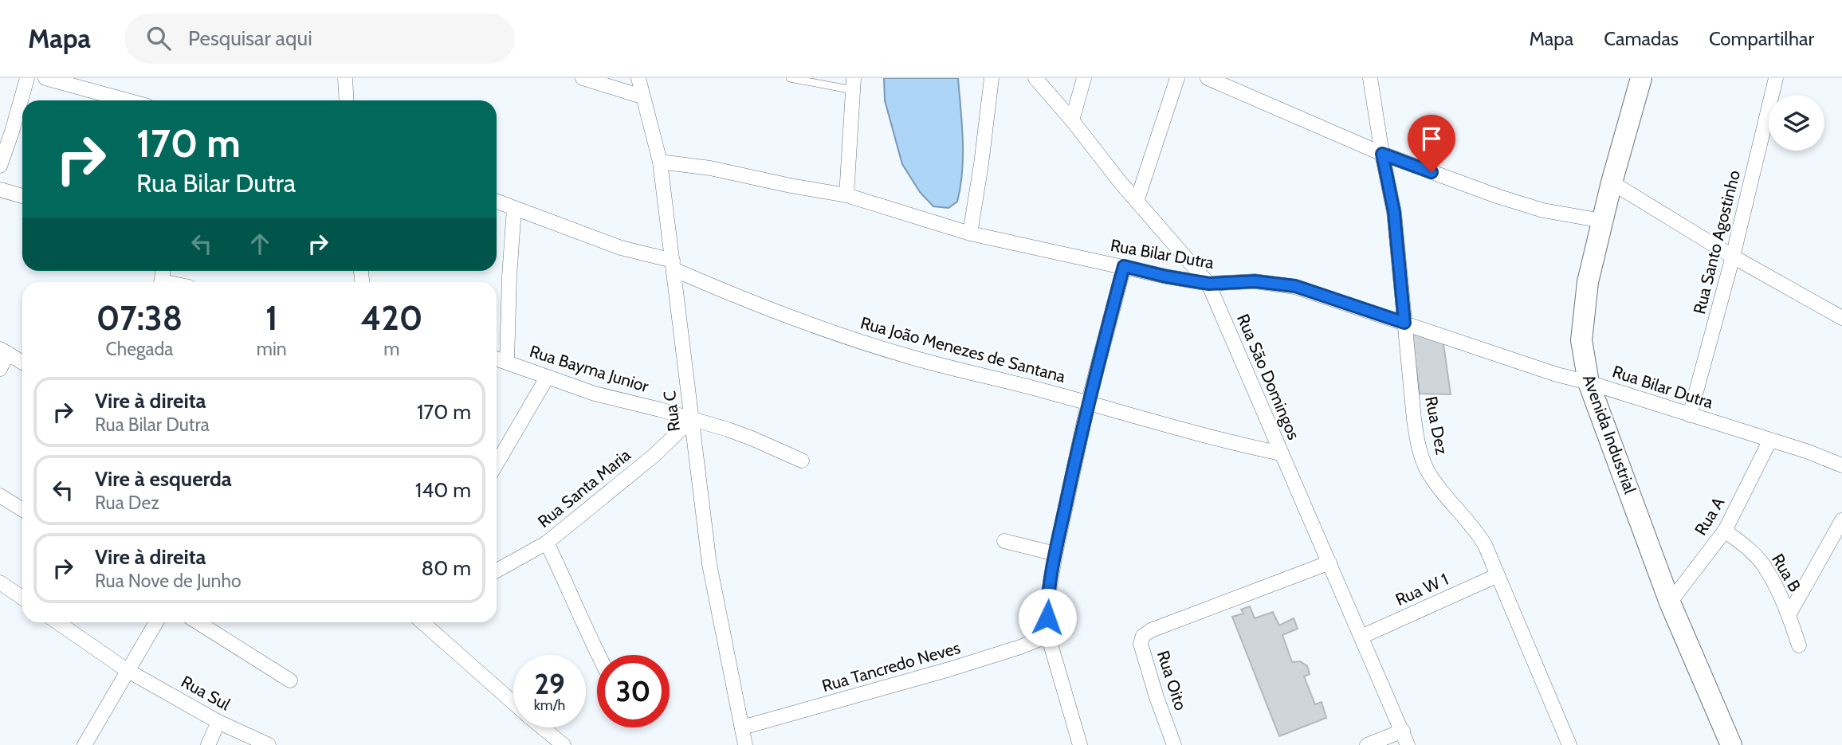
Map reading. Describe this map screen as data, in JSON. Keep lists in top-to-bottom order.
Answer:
{
  "streets": {
    "street": [
      "Rua Santo Agostinho",
      "Rua Bilar Dutra",
      "Rua João Menezes de Santana",
      "Rua Bayma Junior",
      "Rua São Domingos",
      "Rua C",
      "Rua Dez",
      "Avenida Industrial",
      "Rua Santa Maria",
      "Rua A",
      "Rua B",
      "Rua W 1",
      "Rua Tancredo Neves",
      "Rua Oito",
      "Rua Sul"
    ]
  },
  "crossings": [
    ["Rua Santo Agostinho", "Rua Bilar Dutra"],
    ["Rua Bilar Dutra", "Rua São Domingos"],
    ["Rua Bilar Dutra", "Rua C"],
    ["Rua Bilar Dutra", "Rua Dez"],
    ["Rua Bilar Dutra", "Avenida Industrial"],
    ["Rua Bilar Dutra", "Rua A"],
    ["Rua João Menezes de Santana", "Rua São Domingos"],
    ["Rua João Menezes de Santana", "Rua C"],
    ["Rua Bayma Junior", "Rua C"],
    ["Rua Bayma Junior", "Rua Santa Maria"],
    ["Rua São Domingos", "Rua W 1"],
    ["Rua São Domingos", "Rua Oito"],
    ["Rua C", "Rua Santa Maria"],
    ["Rua C", "Rua Tancredo Neves"],
    ["Rua Dez", "Rua W 1"],
    ["Avenida Industrial", "Rua A"],
    ["Rua A", "Rua B"]
  ],
  "page": {
    "header": "Mapa",
    "search": "Pesquisar aqui",
    "nav": ["Mapa", "Camadas", "Compartilhar"],
    "turn": ["170 m", "Rua Bilar Dutra"],
    "eta": [
      "07:38",
      "Chegada",
      "1",
      "min",
      "420",
      "m"
    ],
    "list": [
      {
        "name": "Vire à direita",
        "note": "Rua Bilar Dutra",
        "value": "170 m"
      },
      {
        "name": "Vire à esquerda",
        "note": "Rua Dez",
        "value": "140 m"
      },
      {
        "name": "Vire à direita",
        "note": "Rua Nove de Junho",
        "value": "80 m"
      }
    ],
    "speed": "29 km/h",
    "limit": "30"
  }
}
